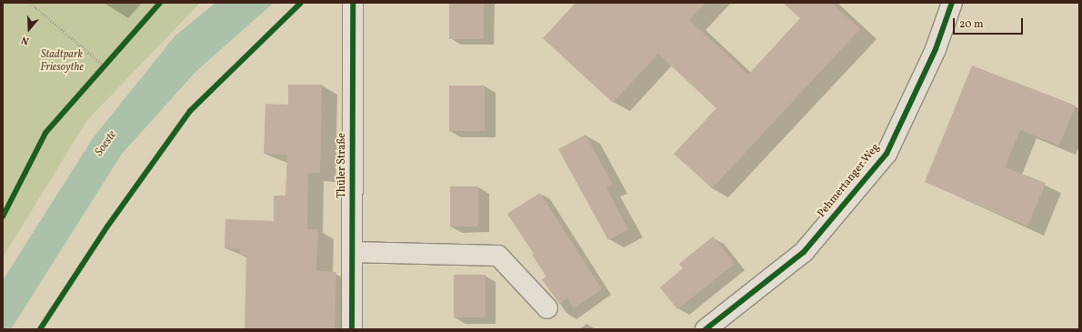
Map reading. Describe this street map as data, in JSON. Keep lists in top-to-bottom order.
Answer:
{
  "streets": {
    "street": ["Thüler Straße", "Pehmertanger Weg"]
  },
  "water": ["Soeste"],
  "parks": ["Stadtpark Friesoythe"],
  "scale_bar": "20 m",
  "north": "bottom"
}
